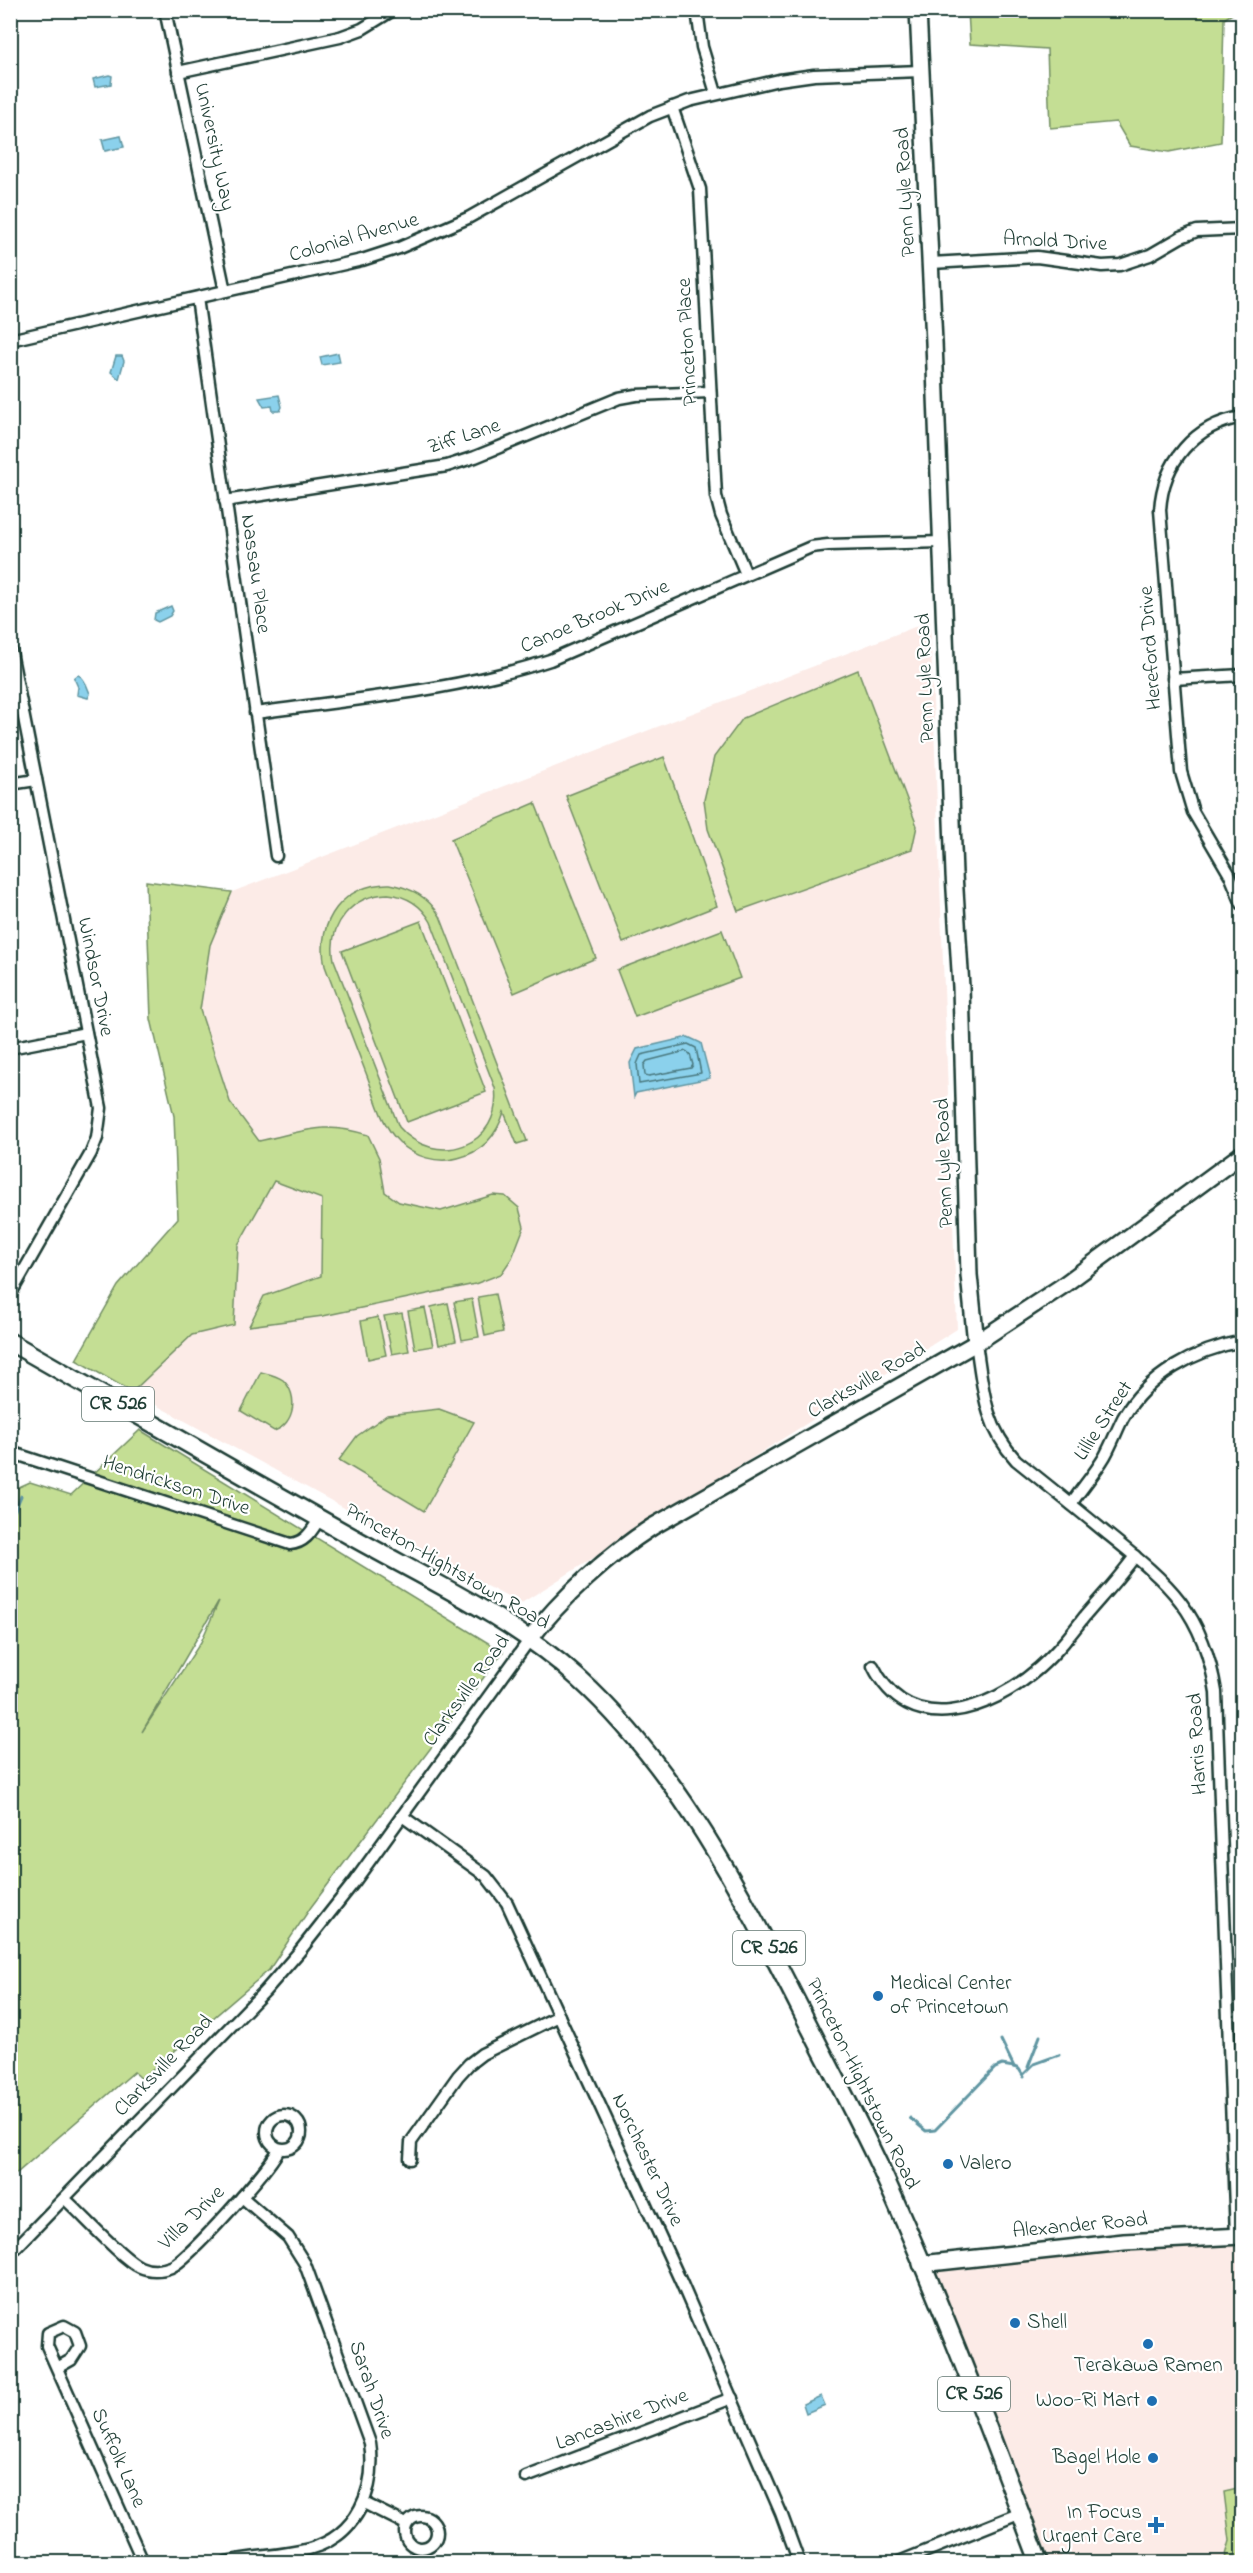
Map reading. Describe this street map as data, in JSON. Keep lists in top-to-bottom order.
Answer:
{
  "streets": {
    "main road": ["CR 526", "Princeton-Hightstown Road"],
    "street": [
      "University Way",
      "Penn Lyle Road",
      "Colonial Avenue",
      "Arnold Drive",
      "Princeton Place",
      "Ziff Lane",
      "Nassau Place",
      "Canoe Brook Drive",
      "Hereford Drive",
      "Windsor Drive",
      "Clarksville Road",
      "Lillie Street",
      "Hendrickson Drive",
      "Harris Road",
      "Norchester Drive",
      "Villa Drive",
      "Alexander Road",
      "Sarah Drive",
      "Lancashire Drive",
      "Suffolk Lane"
    ]
  },
  "crossings": [
    ["University Way", "Colonial Avenue"],
    ["Penn Lyle Road", "Arnold Drive"],
    ["Penn Lyle Road", "Canoe Brook Drive"],
    ["Penn Lyle Road", "Clarksville Road"],
    ["Penn Lyle Road", "Harris Road"],
    ["Colonial Avenue", "Princeton Place"],
    ["Colonial Avenue", "Nassau Place"],
    ["Princeton Place", "Ziff Lane"],
    ["Princeton Place", "Canoe Brook Drive"],
    ["Ziff Lane", "Nassau Place"],
    ["Nassau Place", "Canoe Brook Drive"],
    ["Clarksville Road", "Princeton-Hightstown Road"],
    ["Clarksville Road", "Harris Road"],
    ["Clarksville Road", "Norchester Drive"],
    ["Clarksville Road", "Villa Drive"],
    ["Lillie Street", "Harris Road"],
    ["Hendrickson Drive", "Princeton-Hightstown Road"],
    ["Princeton-Hightstown Road", "Alexander Road"],
    ["Harris Road", "Alexander Road"],
    ["Norchester Drive", "Lancashire Drive"],
    ["Villa Drive", "Sarah Drive"]
  ],
  "places": {
    "other": [
      "Medical Center of Princetown",
      "Valero",
      "Shell",
      "Terakawa Ramen",
      "Woo-Ri Mart",
      "Bagel Hole"
    ],
    "health": ["In Focus Urgent Care"]
  }
}
